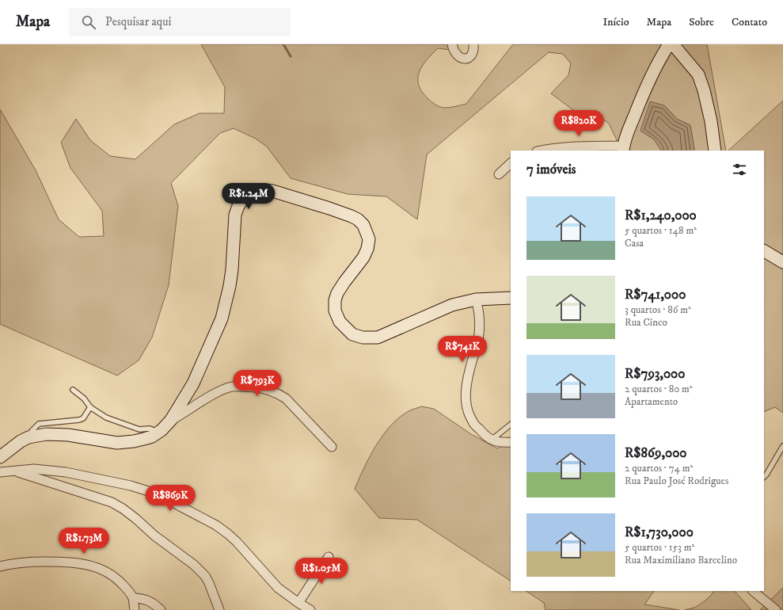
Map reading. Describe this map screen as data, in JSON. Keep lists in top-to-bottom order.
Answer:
{
  "page": {
    "header": "Mapa",
    "search": "Pesquisar aqui",
    "nav": [
      "Início",
      "Mapa",
      "Sobre",
      "Contato"
    ],
    "price": [
      "R$820K",
      "R$1.24M",
      "R$741K",
      "R$793K",
      "R$869K",
      "R$1.73M",
      "R$1.05M"
    ],
    "heading": "7 imóveis",
    "list": [
      {
        "name": "R$1,240,000",
        "note": "5 quartos · 148 m² · Casa"
      },
      {
        "name": "R$741,000",
        "note": "3 quartos · 86 m² · Rua Cinco"
      },
      {
        "name": "R$793,000",
        "note": "2 quartos · 80 m² · Apartamento"
      },
      {
        "name": "R$869,000",
        "note": "2 quartos · 74 m² · Rua Paulo José Rodrigues"
      },
      {
        "name": "R$1,730,000",
        "note": "5 quartos · 153 m² · Rua Maximiliano Barcelino"
      }
    ]
  }
}
